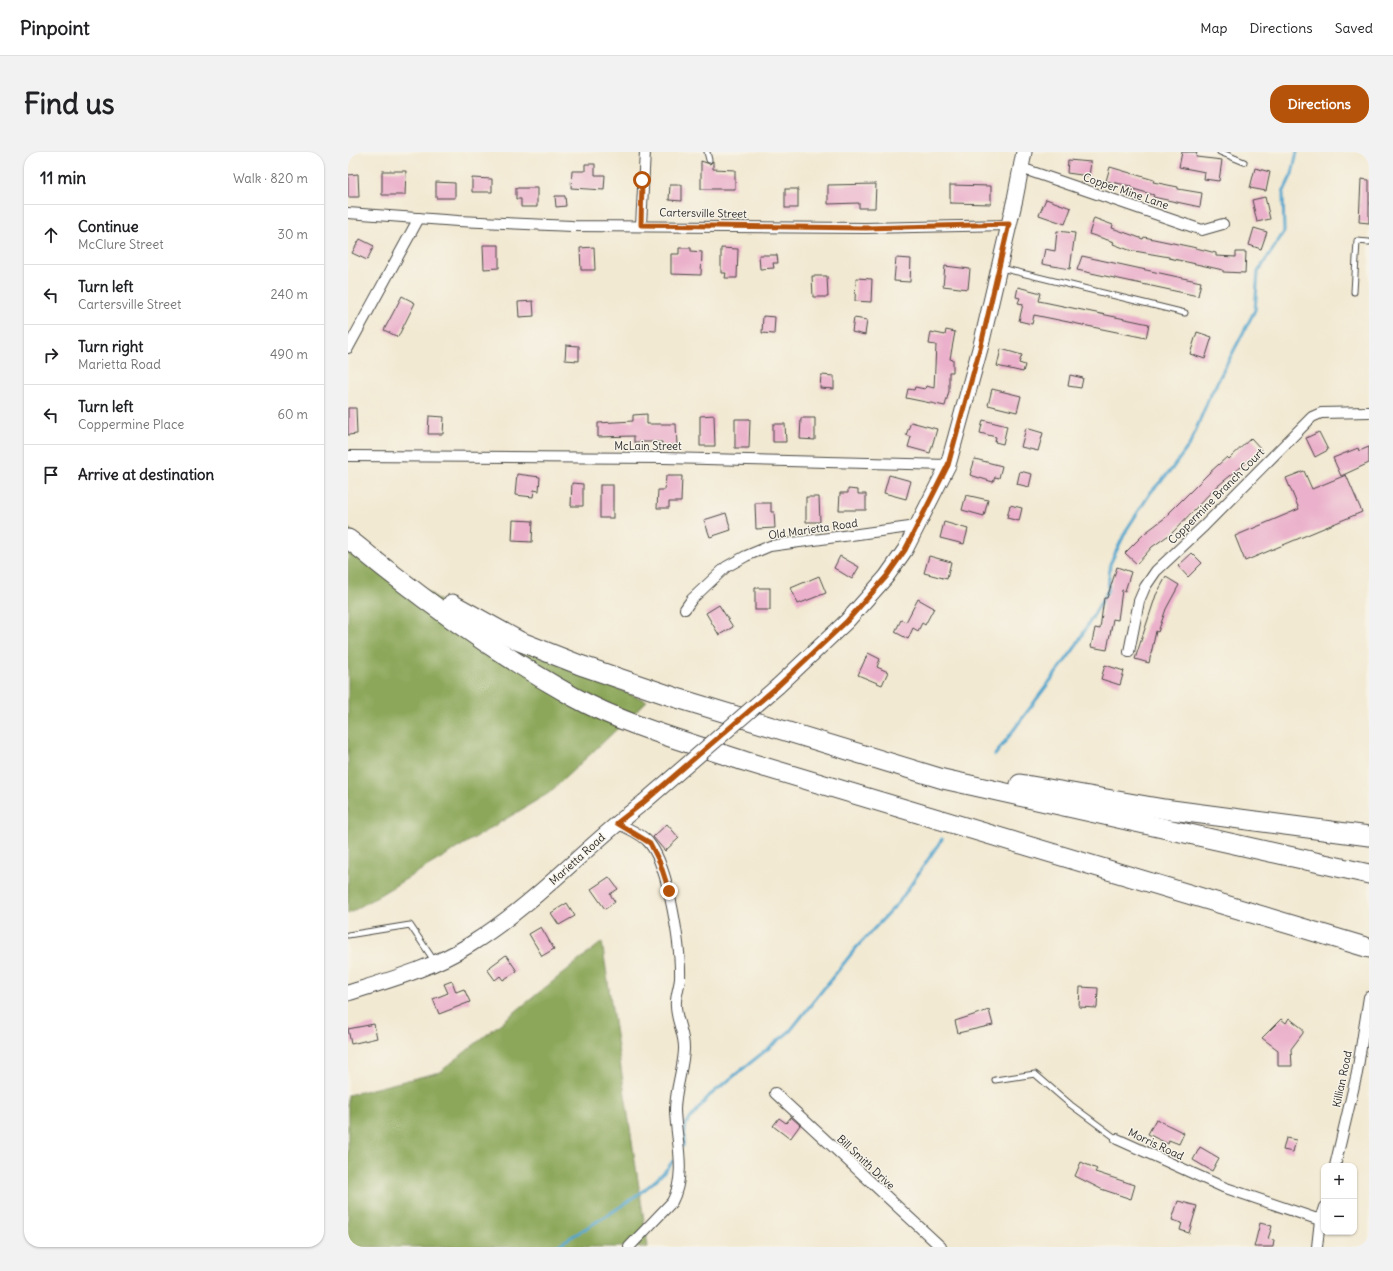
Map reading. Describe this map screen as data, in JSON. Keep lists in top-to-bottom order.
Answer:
{
  "streets": {
    "street": [
      "Copper Mine Lane",
      "Cartersville Street",
      "McLain Street",
      "Coppermine Branch Court",
      "Old Marietta Road",
      "Marietta Road",
      "Killian Road",
      "Morris Road",
      "Bill Smith Drive"
    ]
  },
  "crossings": [
    ["Copper Mine Lane", "Marietta Road"],
    ["Cartersville Street", "Marietta Road"],
    ["McLain Street", "Marietta Road"],
    ["Old Marietta Road", "Marietta Road"]
  ],
  "page": {
    "header": "Pinpoint",
    "nav": ["Map", "Directions", "Saved"],
    "buttons": "Directions",
    "title": "Find us",
    "heading": ["11 min", "Walk · 820 m"],
    "list": [
      ["Continue", "McClure Street", "30 m"],
      ["Turn left", "Cartersville Street", "240 m"],
      ["Turn right", "Marietta Road", "490 m"],
      ["Turn left", "Coppermine Place", "60 m"],
      "Arrive at destination"
    ],
    "map_buttons": ["+", "−"]
  }
}
